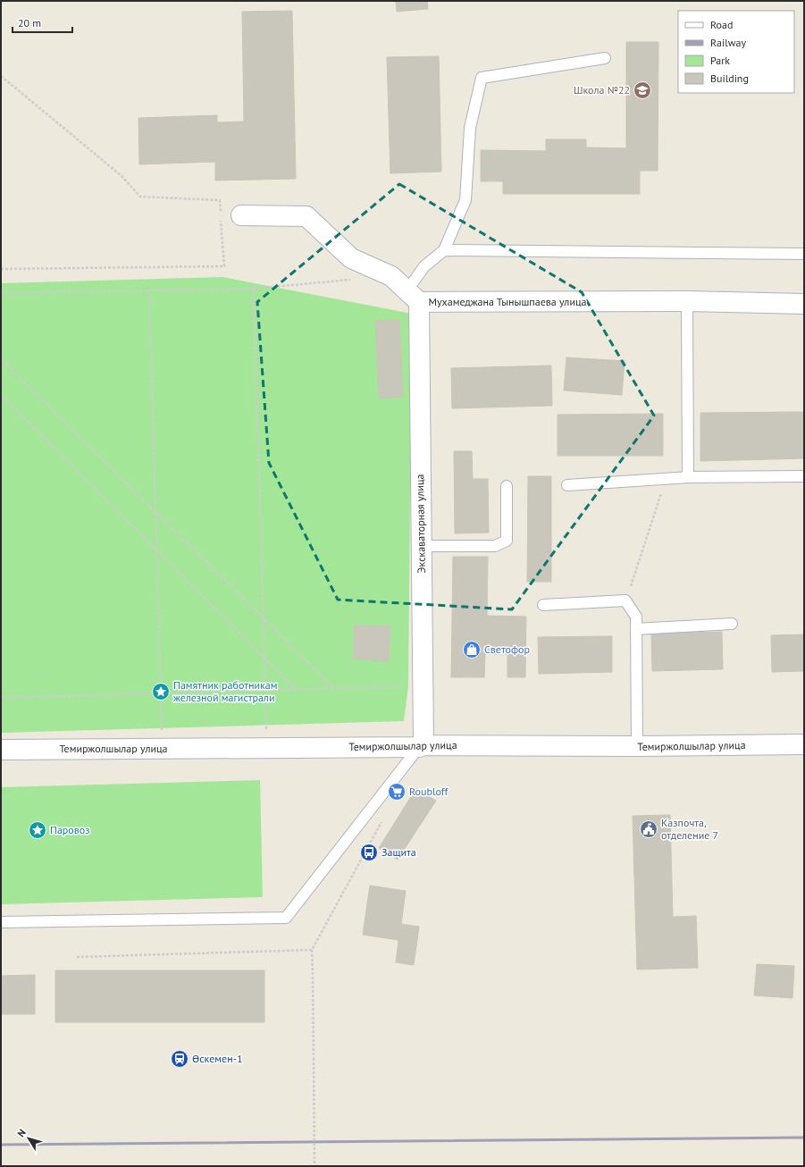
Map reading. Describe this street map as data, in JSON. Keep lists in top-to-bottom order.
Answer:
{
  "streets": {
    "street": ["Мухамеджана Тынышпаева улица", "Экскаваторная улица", "Темиржолшылар улица"]
  },
  "crossings": [
    ["Мухамеджана Тынышпаева улица", "Экскаваторная улица"],
    ["Экскаваторная улица", "Темиржолшылар улица"]
  ],
  "places": {
    "school or university": ["Школа №22"],
    "shop": ["Светофор"],
    "place": ["Памятник работникам железной магистрали", "Паровоз"],
    "supermarket": ["Roubloff"],
    "public building": ["Казпочта, отделение 7"],
    "bus stop": ["Защита"],
    "station": ["Өскемен-1"]
  },
  "legend": [
    "Road",
    "Railway",
    "Park",
    "Building"
  ],
  "scale_bar": "20 m",
  "north": "top left"
}
